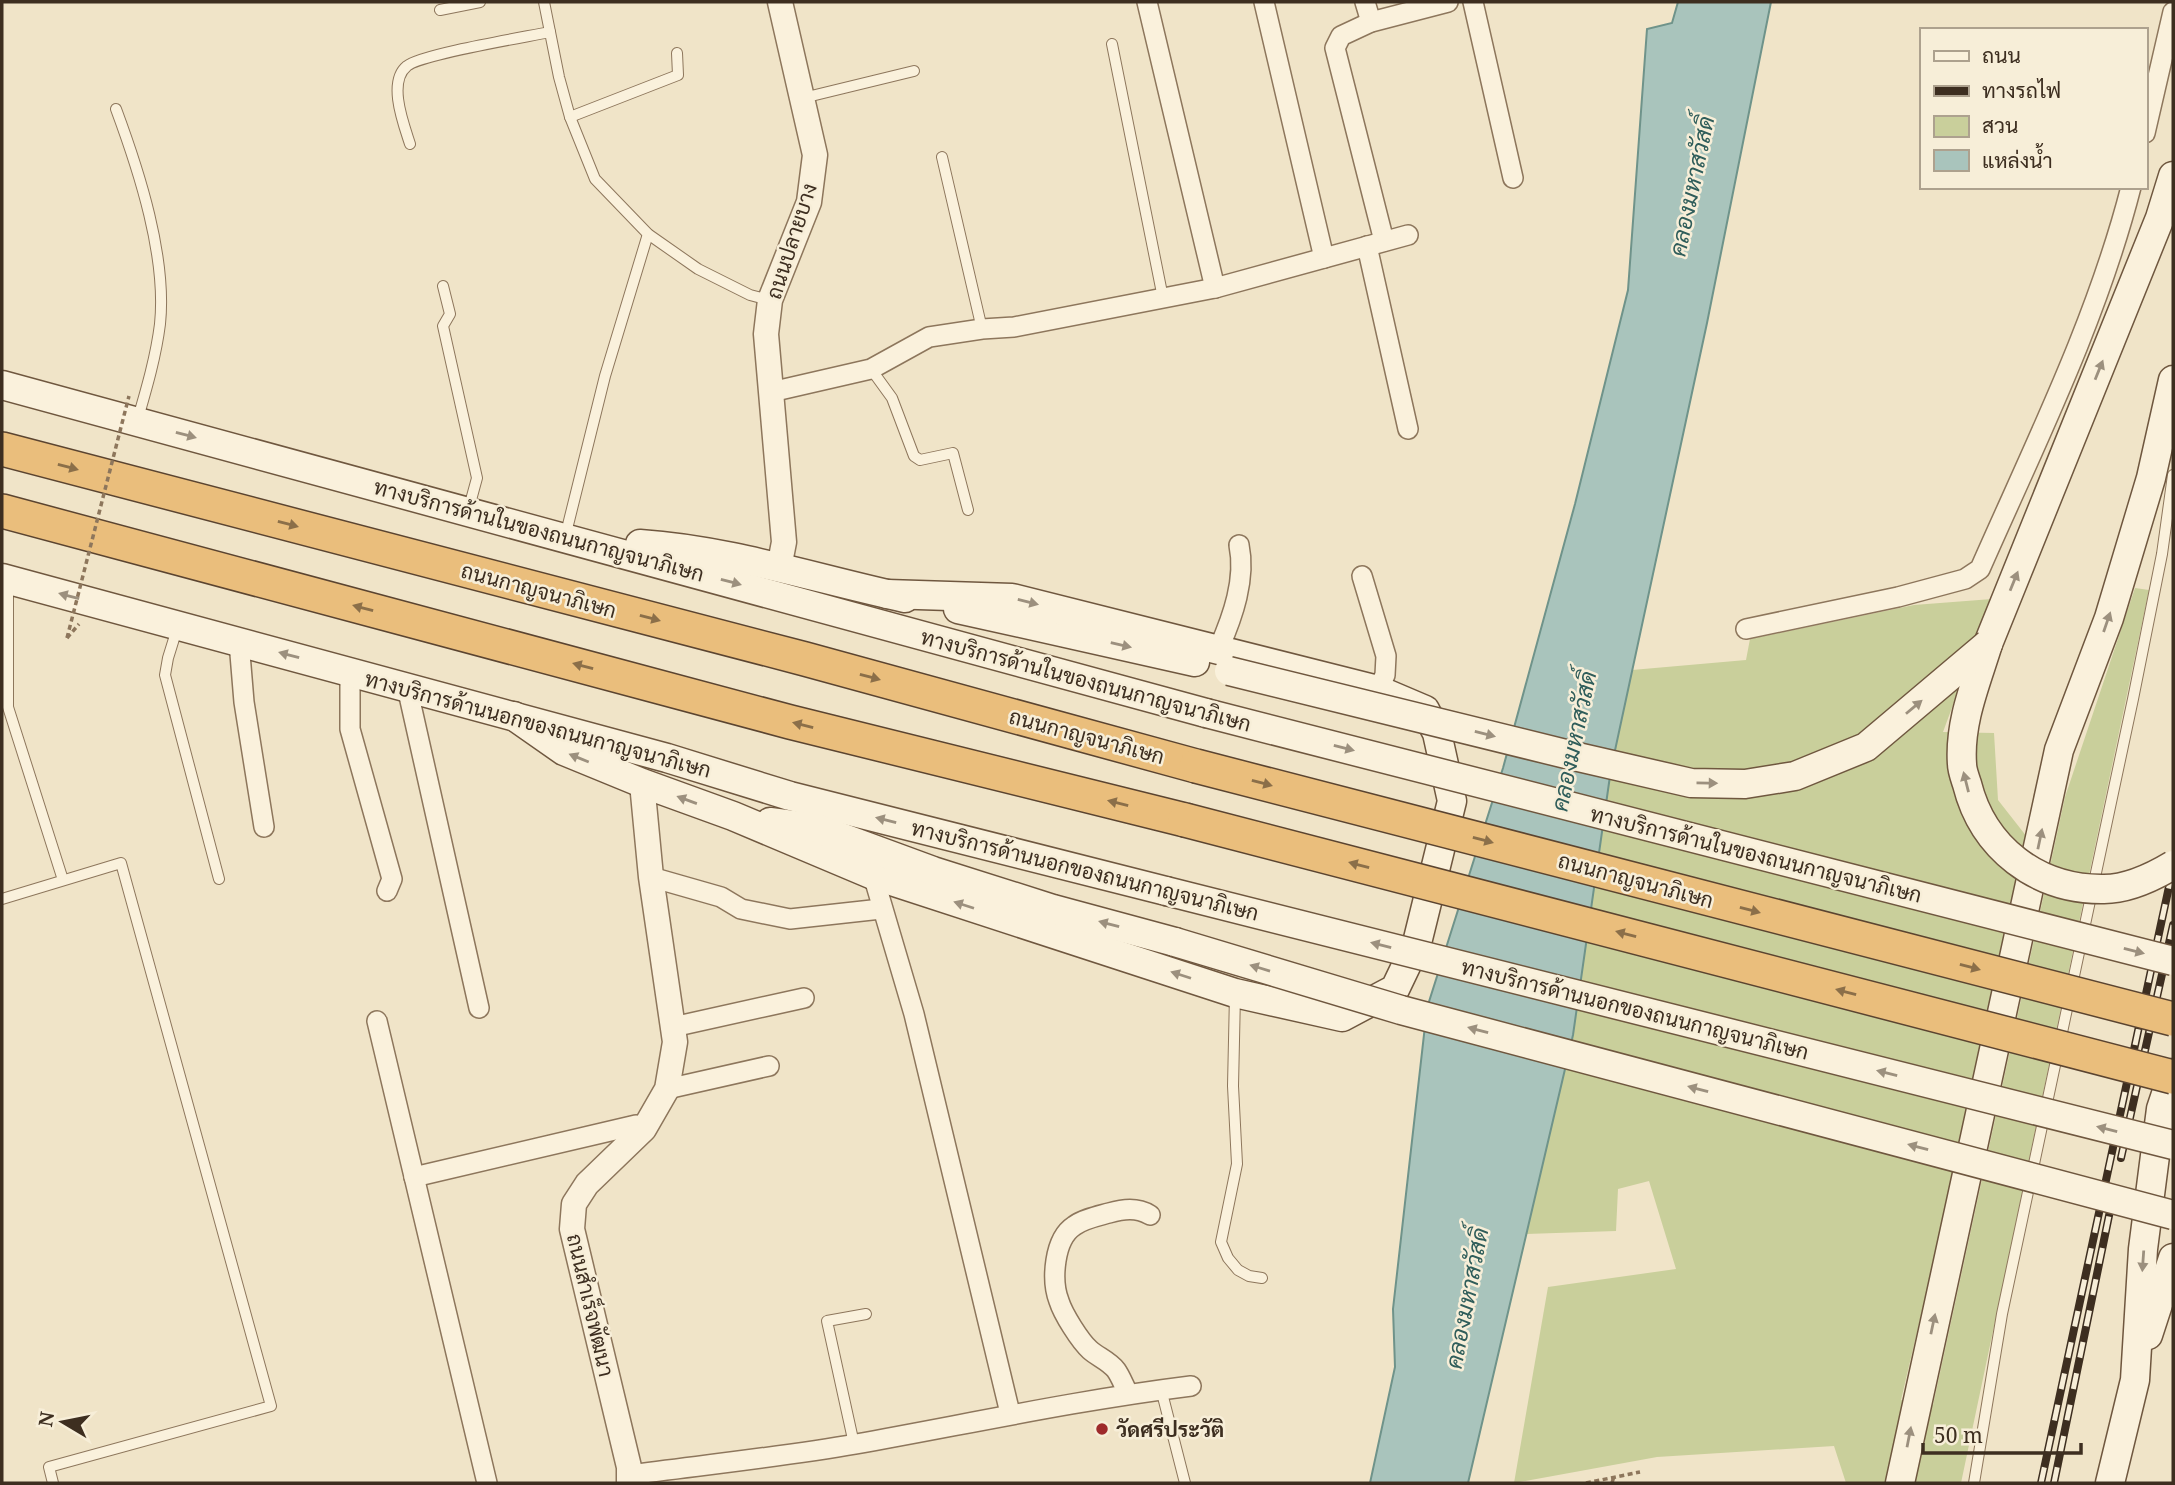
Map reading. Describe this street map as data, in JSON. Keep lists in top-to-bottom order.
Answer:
{
  "streets": {
    "highway": ["ถนนกาญจนาภิเษก"],
    "main road": ["ทางบริการด้านในของถนนกาญจนาภิเษก", "ทางบริการด้านนอกของถนนกาญจนาภิเษก"],
    "street": ["ถนนปลายบาง", "ถนนสำเร็จพัฒนา"]
  },
  "water": ["คลองมหาสวัสดิ์"],
  "places": ["วัดศรีประวัติ"],
  "legend": [
    "ถนน",
    "ทางรถไฟ",
    "สวน",
    "แหล่งน้ำ"
  ],
  "scale_bar": "50 m",
  "north": "left"
}
